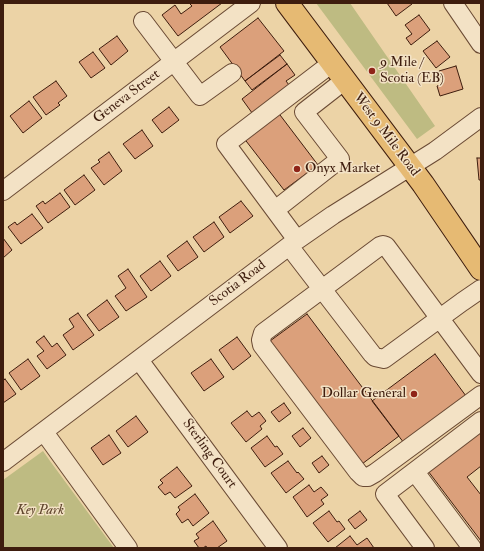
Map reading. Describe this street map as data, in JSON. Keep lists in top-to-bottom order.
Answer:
{
  "streets": {
    "main road": ["West 9 Mile Road"],
    "street": ["Geneva Street", "Scotia Road", "Sterling Court"]
  },
  "crossings": [
    ["West 9 Mile Road", "Scotia Road"],
    ["Scotia Road", "Sterling Court"]
  ],
  "parks": ["Key Park"],
  "places": ["9 Mile / Scotia (EB)", "Onyx Market", "Dollar General"]
}
